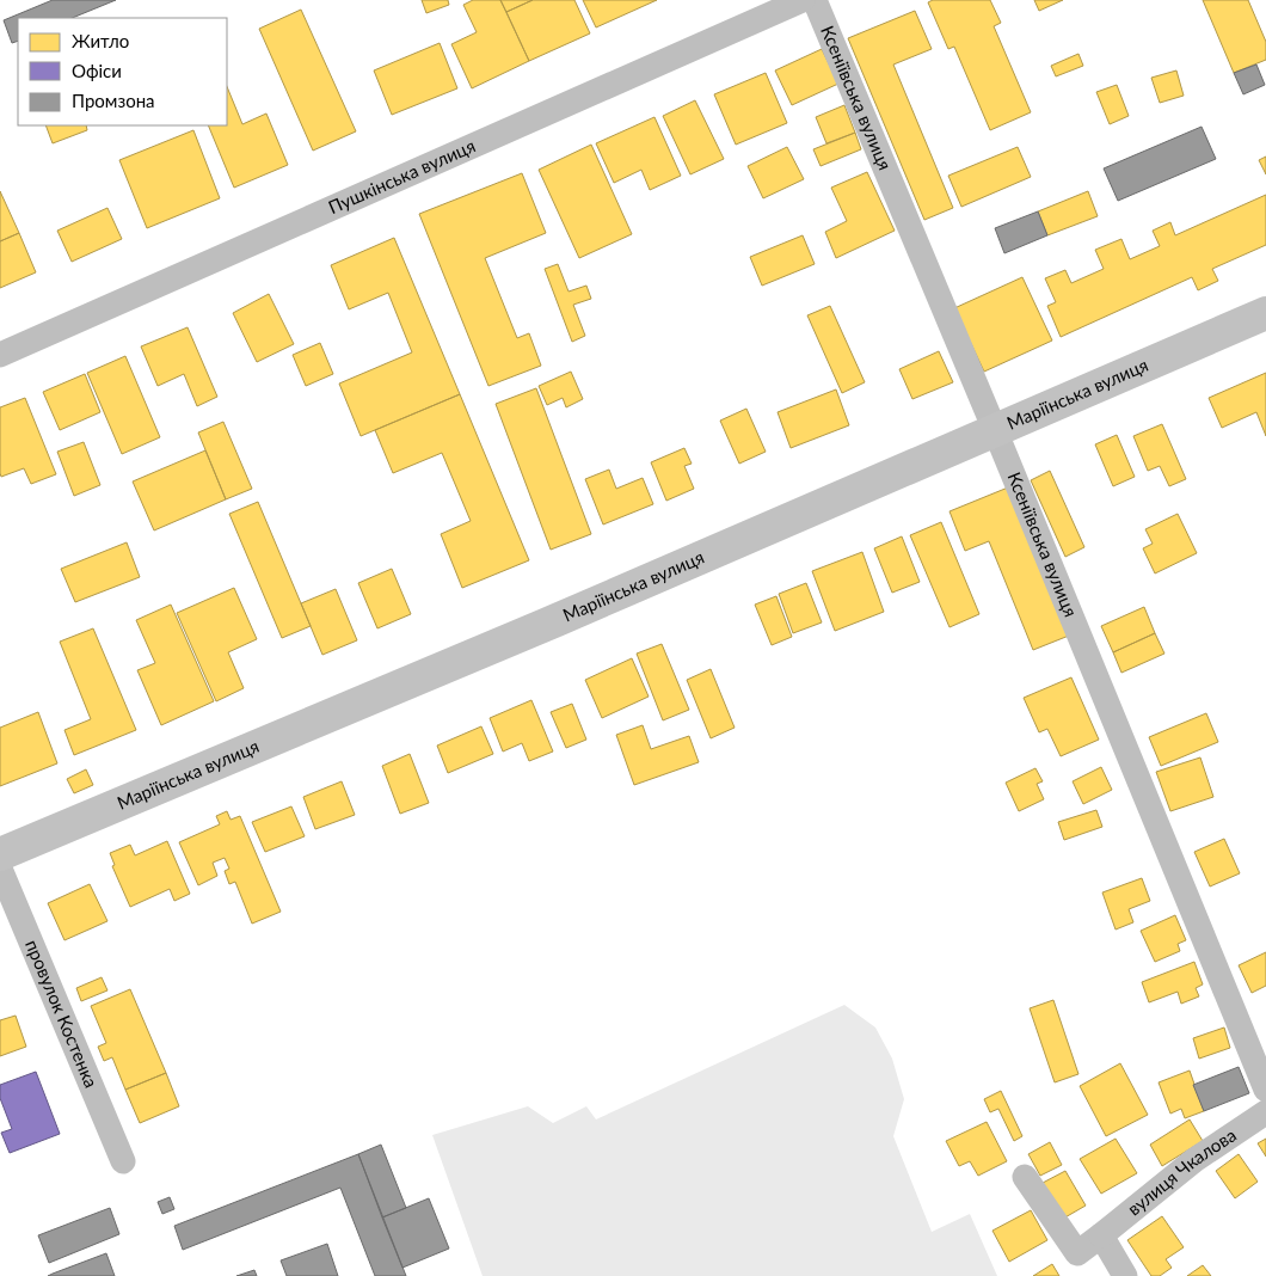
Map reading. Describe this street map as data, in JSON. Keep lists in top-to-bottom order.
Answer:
{
  "streets": {
    "main road": ["Маріїнська вулиця"],
    "street": [
      "Ксеніївська вулиця",
      "Пушкінська вулиця",
      "провулок Костенка",
      "вулиця Чкалова"
    ]
  },
  "crossings": [
    ["Ксеніївська вулиця", "Маріїнська вулиця"]
  ],
  "legend": ["Житло", "Офіси", "Промзона"]
}
